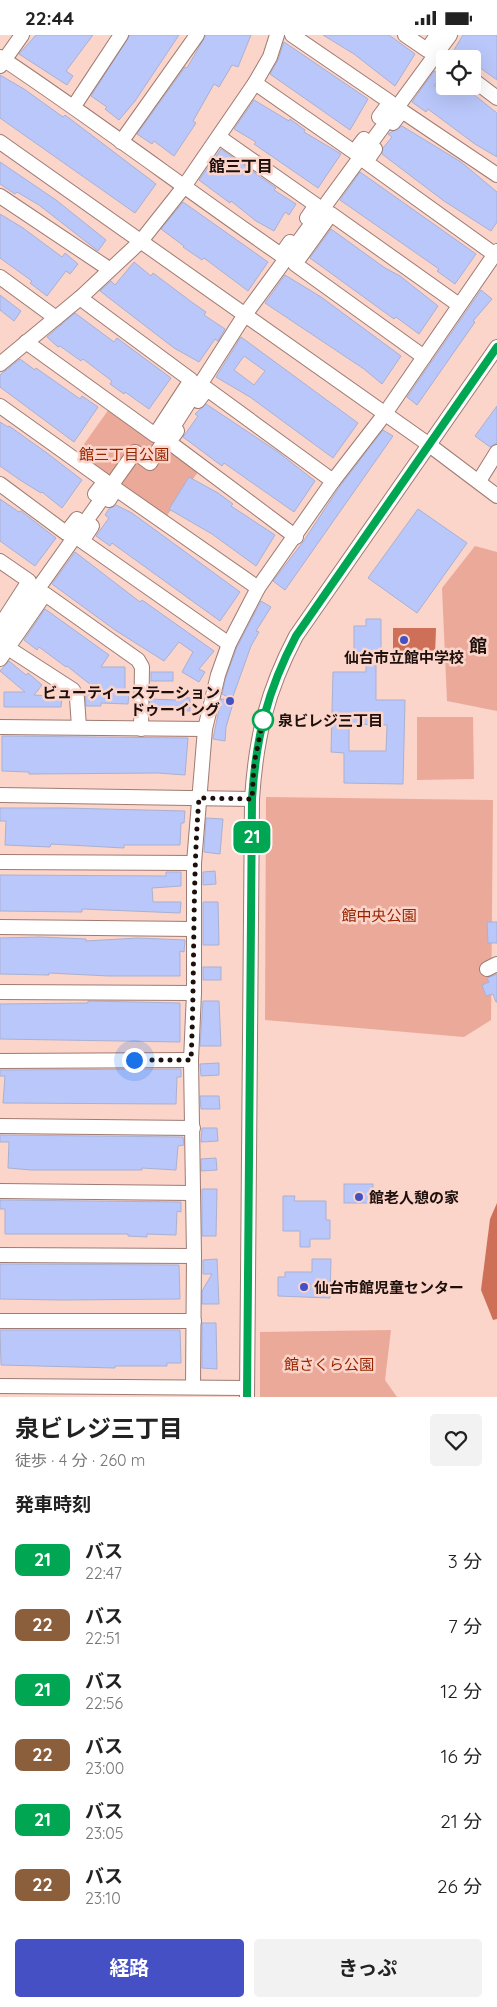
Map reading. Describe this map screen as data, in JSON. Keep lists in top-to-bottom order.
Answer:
{
  "districts": ["館三丁目", "館"],
  "parks": ["館三丁目公園", "館中央公園", "館さくら公園"],
  "places": [
    "仙台市立館中学校",
    "ビューティーステーション ドゥーイング",
    "泉ビレジ三丁目",
    "館老人憩の家",
    "仙台市館児童センター"
  ],
  "lines": ["bus line 21"],
  "page": {
    "status": "22:44",
    "on_map": "21",
    "heading": [
      ["泉ビレジ三丁目", "徒歩 · 4 分 · 260 m"],
      "発車時刻"
    ],
    "list": [
      {
        "mark": "21",
        "name": "バス",
        "note": "22:47",
        "value": "3 分"
      },
      {
        "mark": "22",
        "name": "バス",
        "note": "22:51",
        "value": "7 分"
      },
      {
        "mark": "21",
        "name": "バス",
        "note": "22:56",
        "value": "12 分"
      },
      {
        "mark": "22",
        "name": "バス",
        "note": "23:00",
        "value": "16 分"
      },
      {
        "mark": "21",
        "name": "バス",
        "note": "23:05",
        "value": "21 分"
      },
      {
        "mark": "22",
        "name": "バス",
        "note": "23:10",
        "value": "26 分"
      }
    ],
    "buttons": ["経路", "きっぷ"]
  }
}
